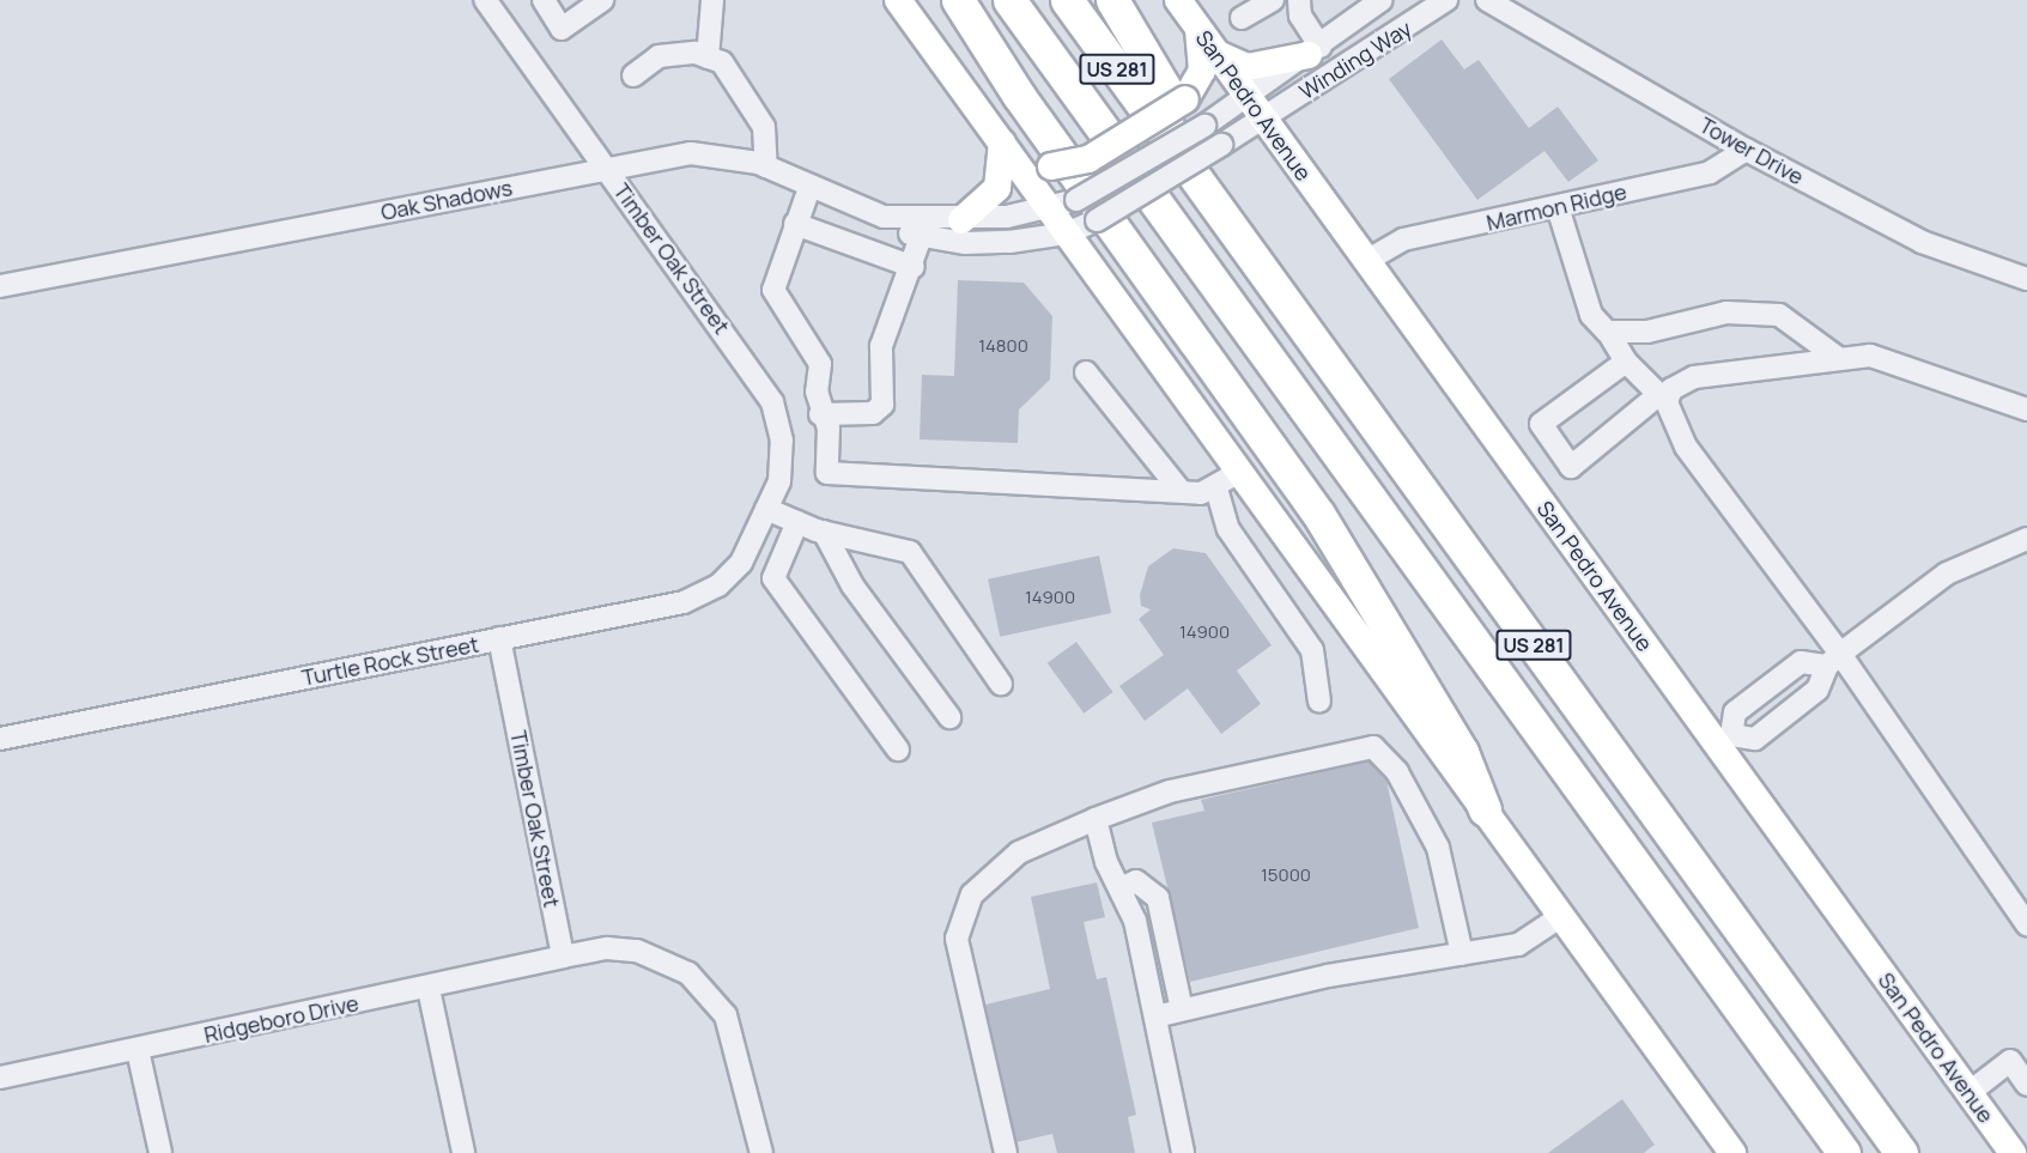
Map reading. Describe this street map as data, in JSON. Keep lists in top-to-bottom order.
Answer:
{
  "streets": {
    "highway": ["US 281"],
    "main road": ["San Pedro Avenue"],
    "street": [
      "Winding Way",
      "Tower Drive",
      "Oak Shadows",
      "Marmon Ridge",
      "Timber Oak Street",
      "Turtle Rock Street",
      "Ridgeboro Drive"
    ]
  },
  "crossings": [
    ["Winding Way", "San Pedro Avenue"],
    ["Winding Way", "Oak Shadows"],
    ["San Pedro Avenue", "Oak Shadows"],
    ["San Pedro Avenue", "Marmon Ridge"],
    ["Tower Drive", "Marmon Ridge"],
    ["Oak Shadows", "Timber Oak Street"],
    ["Timber Oak Street", "Turtle Rock Street"],
    ["Timber Oak Street", "Ridgeboro Drive"]
  ],
  "house_numbers": [
    "14800",
    "14900",
    "14900",
    "15000"
  ]
}
